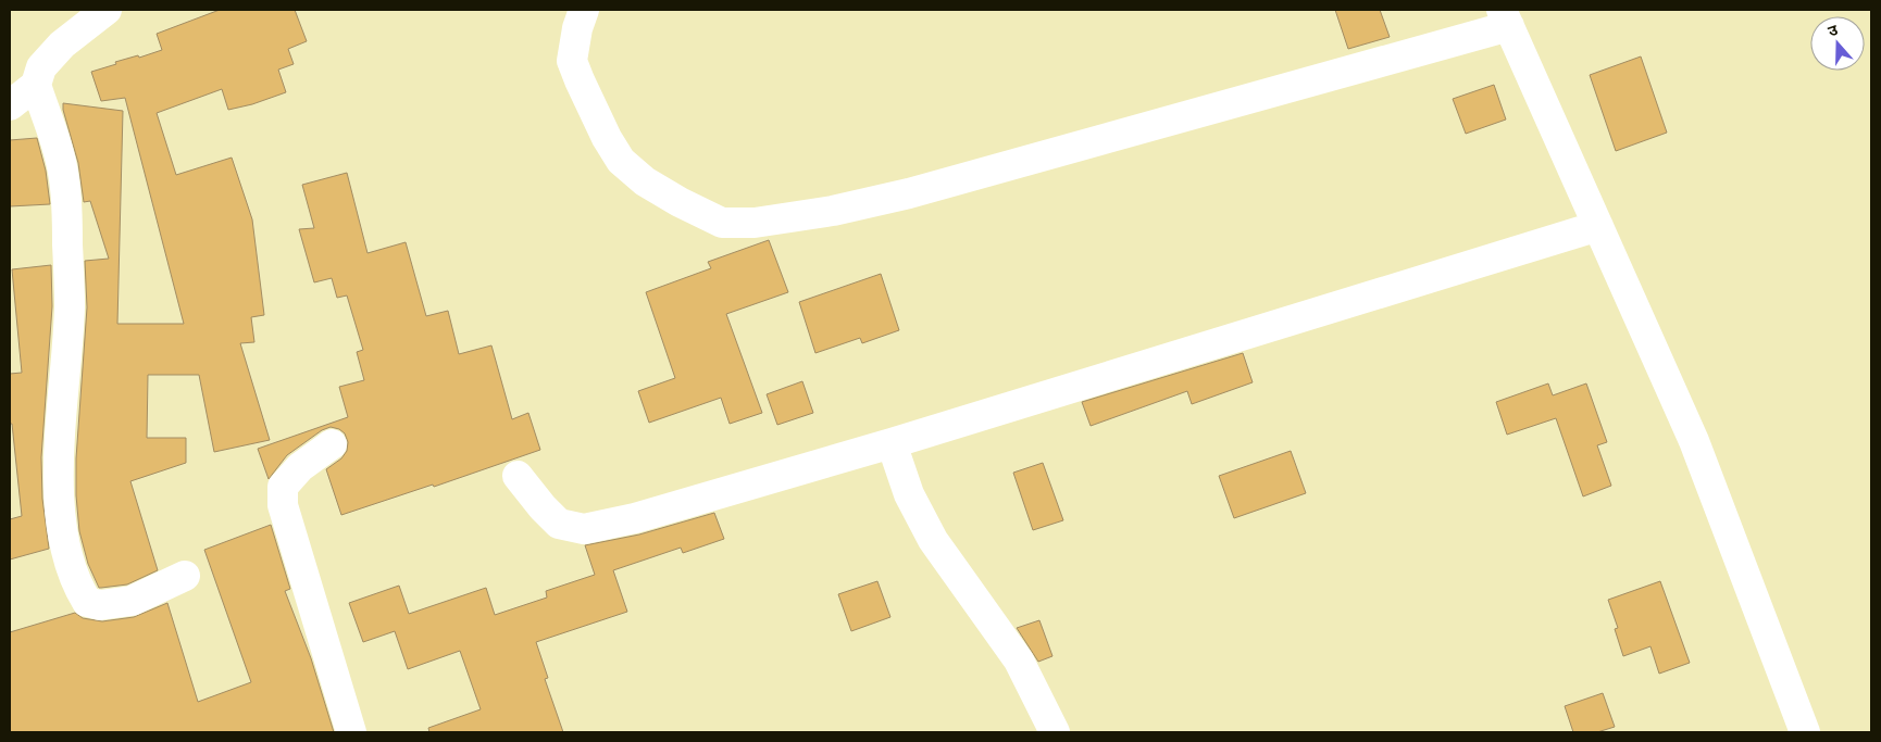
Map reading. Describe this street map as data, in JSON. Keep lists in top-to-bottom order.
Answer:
{
  "north": "top"
}
